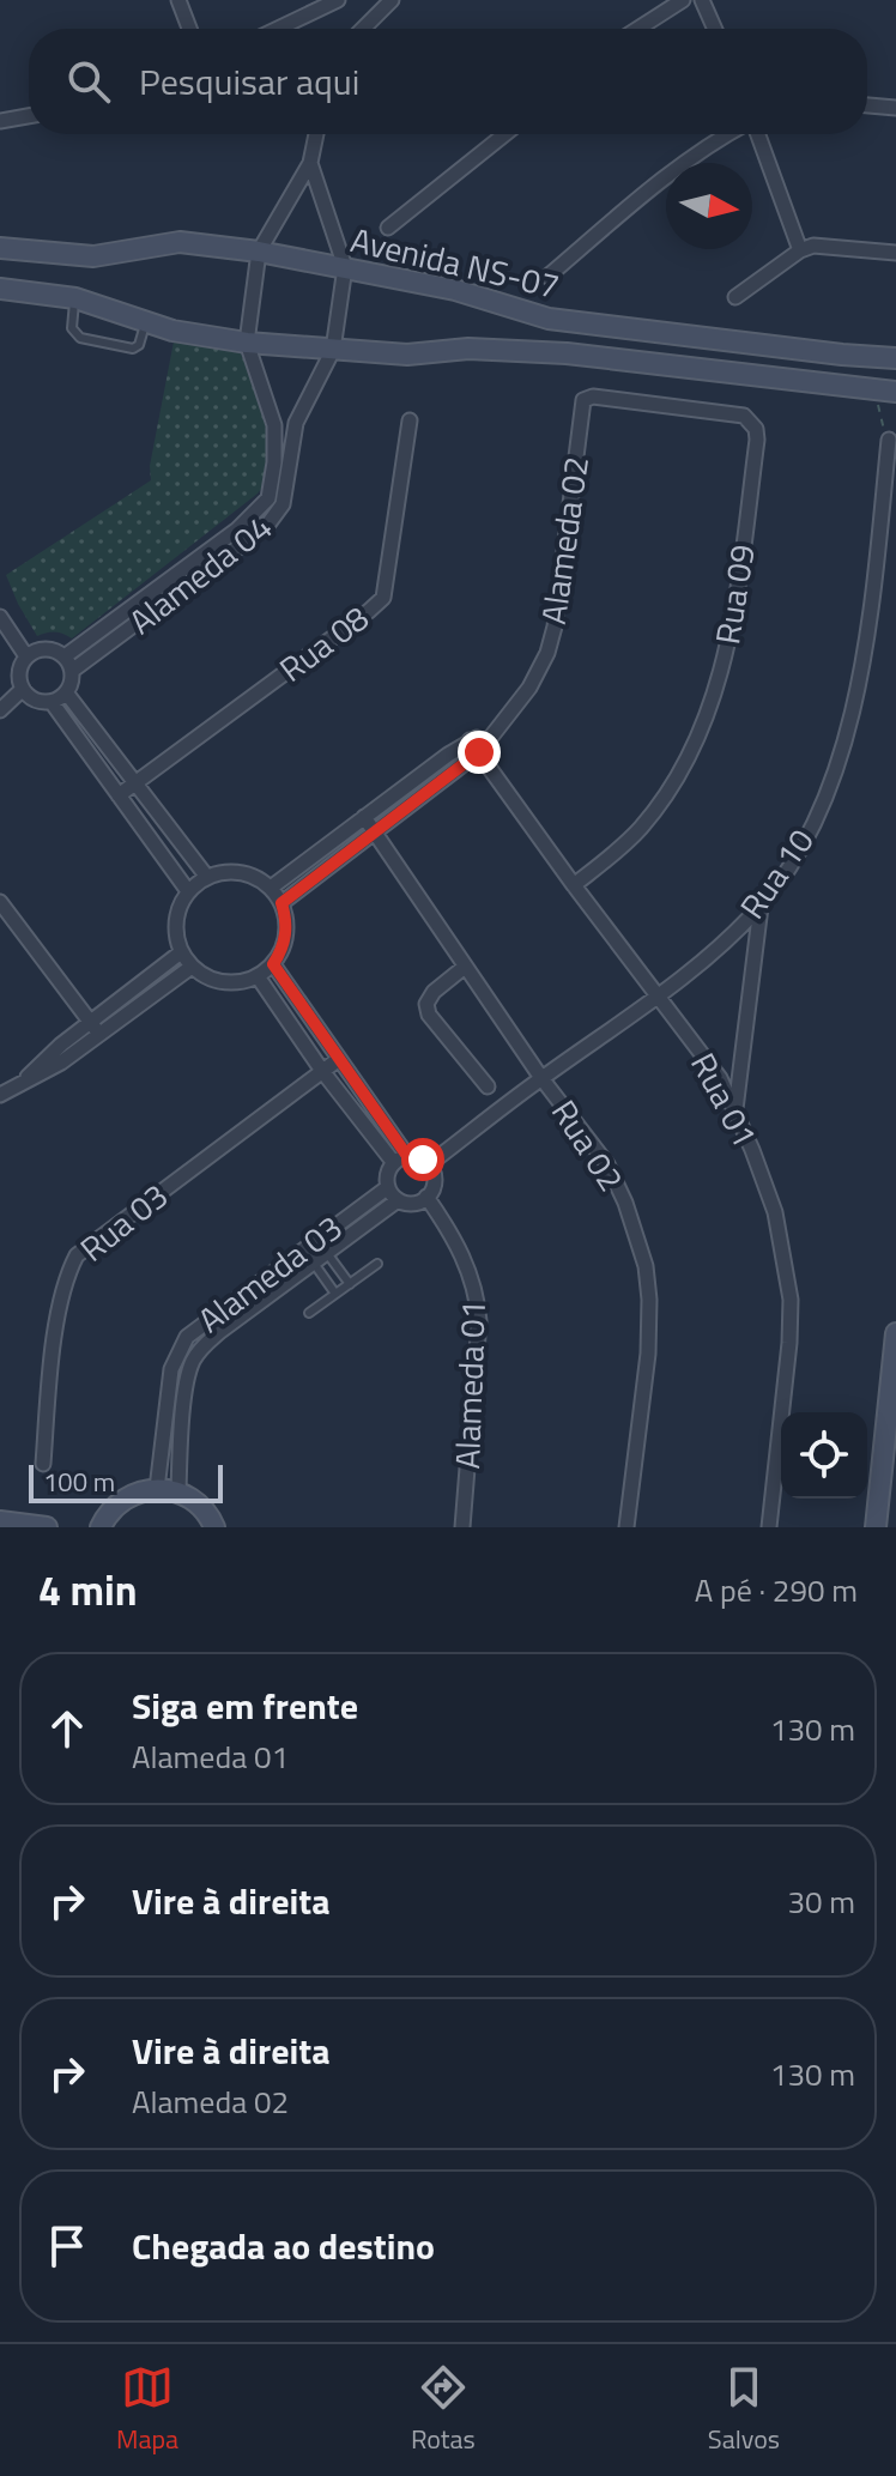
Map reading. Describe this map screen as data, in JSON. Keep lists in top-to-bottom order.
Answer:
{
  "streets": {
    "street": [
      "Avenida NS-07",
      "Alameda 02",
      "Alameda 04",
      "Rua 09",
      "Rua 08",
      "Rua 10",
      "Rua 01",
      "Rua 02",
      "Rua 03",
      "Alameda 03",
      "Alameda 01"
    ]
  },
  "crossings": [
    ["Avenida NS-07", "Alameda 04"],
    ["Alameda 02", "Rua 09"],
    ["Alameda 02", "Rua 01"],
    ["Alameda 02", "Rua 02"],
    ["Rua 09", "Rua 01"],
    ["Rua 10", "Rua 01"],
    ["Rua 10", "Rua 02"],
    ["Rua 10", "Alameda 03"],
    ["Rua 10", "Alameda 01"],
    ["Alameda 03", "Alameda 01"]
  ],
  "scale_bar": "100 m",
  "north": "right",
  "page": {
    "search": "Pesquisar aqui",
    "scale": "100 m",
    "heading": ["4 min", "A pé · 290 m"],
    "list": [
      ["Siga em frente", "Alameda 01", "130 m"],
      ["Vire à direita", "30 m"],
      ["Vire à direita", "Alameda 02", "130 m"],
      "Chegada ao destino"
    ],
    "nav": ["Mapa", "Rotas", "Salvos"]
  }
}
